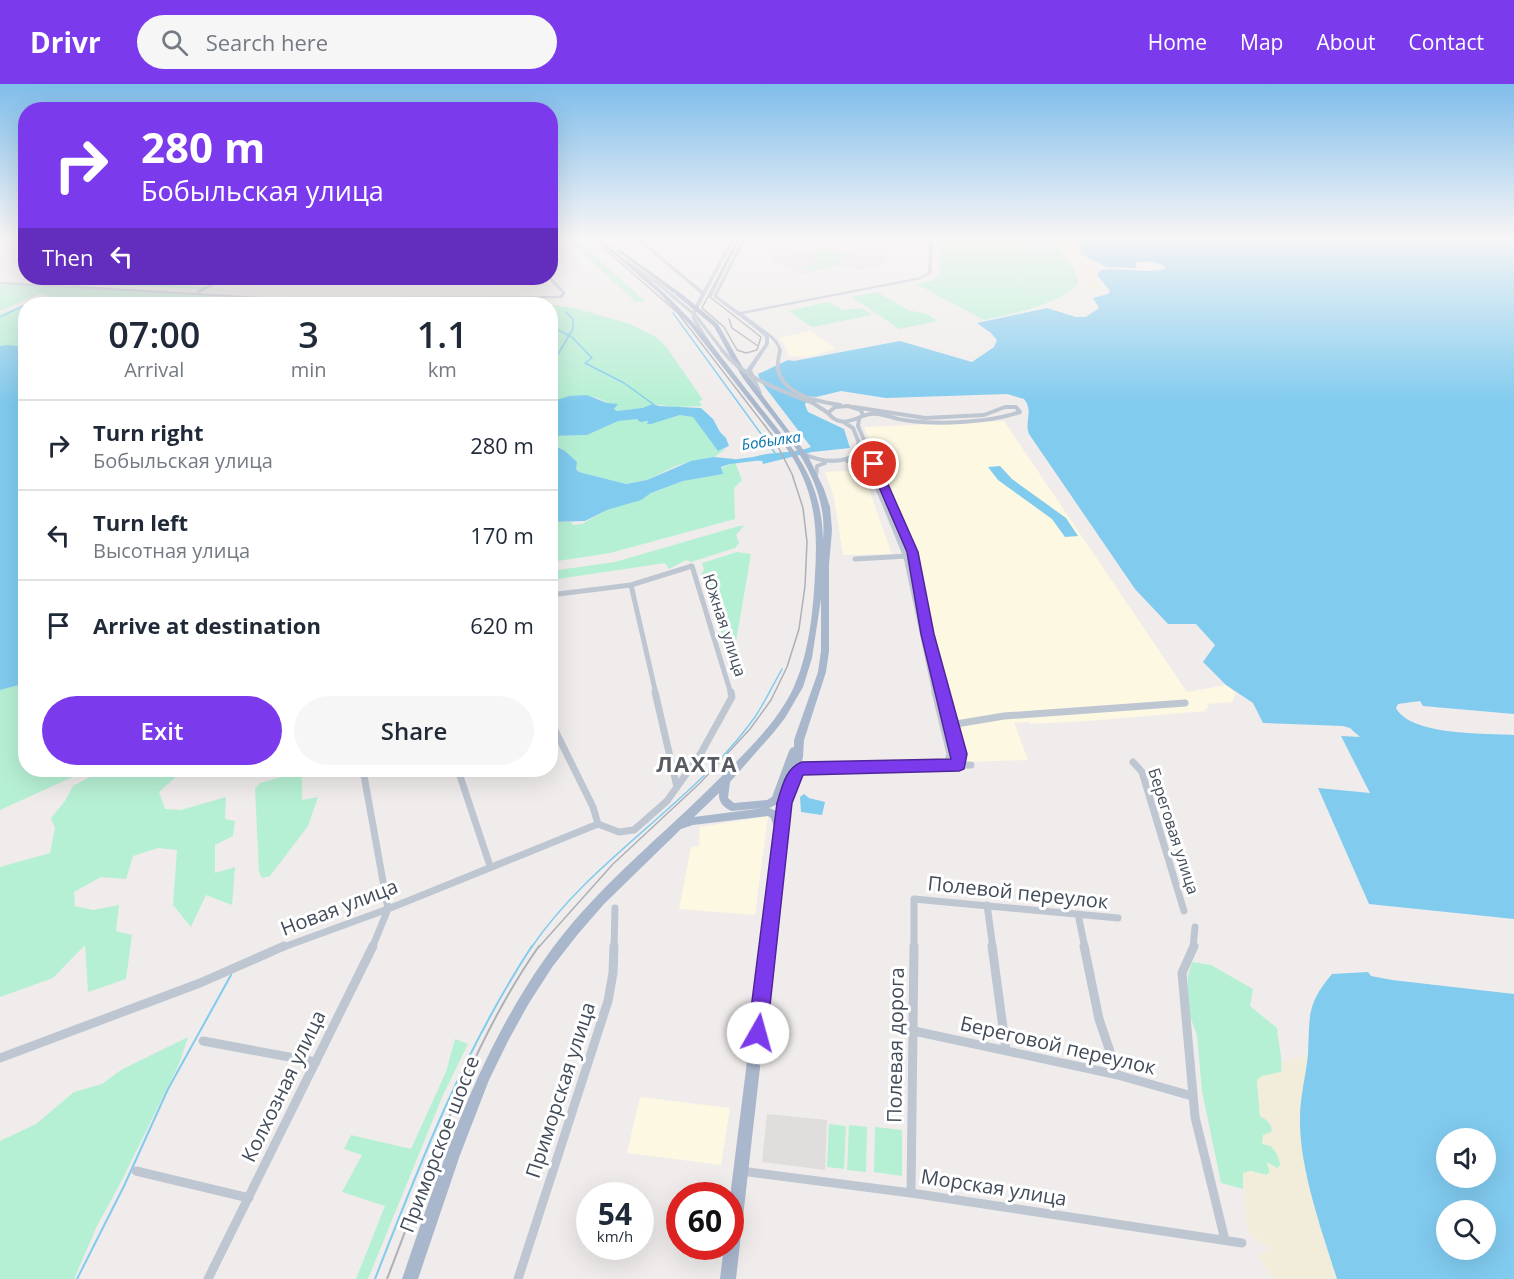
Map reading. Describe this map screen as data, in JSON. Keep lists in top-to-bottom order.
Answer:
{
  "streets": {
    "main road": ["Приморское шоссе"],
    "street": [
      "Южная улица",
      "Береговая улица",
      "Полевой переулок",
      "Новая улица",
      "Полевая дорога",
      "Береговой переулок",
      "Колхозная улица",
      "Приморская улица",
      "Морская улица"
    ]
  },
  "crossings": [
    ["Полевой переулок", "Полевая дорога"],
    ["Новая улица", "Колхозная улица"],
    ["Полевая дорога", "Береговой переулок"],
    ["Полевая дорога", "Морская улица"]
  ],
  "districts": ["ЛАХТА"],
  "water": ["Бобылка"],
  "page": {
    "header": "Drivr",
    "search": "Search here",
    "nav": [
      "Home",
      "Map",
      "About",
      "Contact"
    ],
    "turn": ["280 m", "Бобыльская улица"],
    "then": "Then",
    "eta": [
      "07:00",
      "Arrival",
      "3",
      "min",
      "1.1",
      "km"
    ],
    "list": [
      {
        "name": "Turn right",
        "note": "Бобыльская улица",
        "value": "280 m"
      },
      {
        "name": "Turn left",
        "note": "Высотная улица",
        "value": "170 m"
      },
      {
        "name": "Arrive at destination",
        "value": "620 m"
      }
    ],
    "buttons": ["Exit", "Share"],
    "speed": "54 km/h",
    "limit": "60"
  }
}
